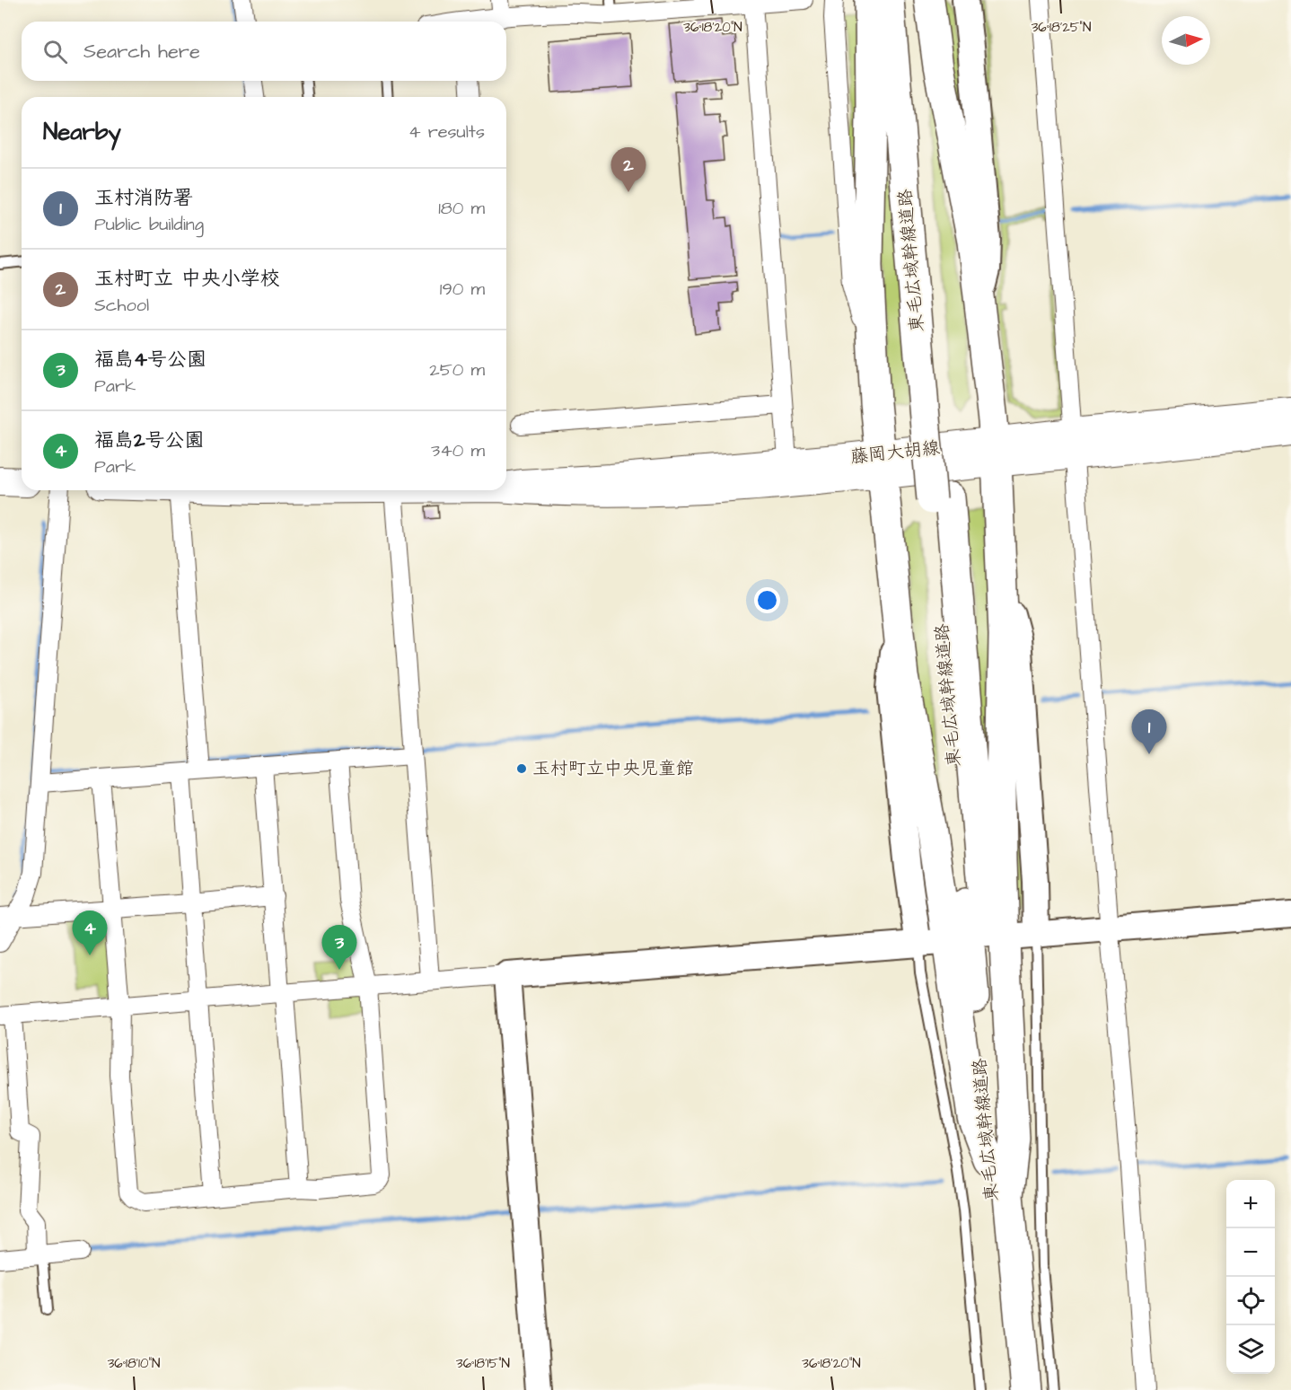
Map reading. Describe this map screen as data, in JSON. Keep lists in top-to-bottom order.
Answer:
{
  "streets": {
    "highway": ["東毛広域幹線道路"],
    "main road": ["藤岡大胡線"]
  },
  "places": ["玉村町立中央児童館"],
  "north": "right",
  "page": {
    "search": "Search here",
    "heading": ["Nearby", "4 results"],
    "pins": [
      "2",
      "1",
      "4",
      "3"
    ],
    "list": [
      {
        "mark": "1",
        "name": "玉村消防署",
        "note": "Public building",
        "value": "180 m"
      },
      {
        "mark": "2",
        "name": "玉村町立 中央小学校",
        "note": "School",
        "value": "190 m"
      },
      {
        "mark": "3",
        "name": "福島4号公園",
        "note": "Park",
        "value": "250 m"
      },
      {
        "mark": "4",
        "name": "福島2号公園",
        "note": "Park",
        "value": "340 m"
      }
    ],
    "map_buttons": ["+", "−"]
  },
  "coordinates": [
    "36°18'20\"N",
    "36°18'25\"N",
    "36°18'10\"N",
    "36°18'15\"N"
  ]
}
